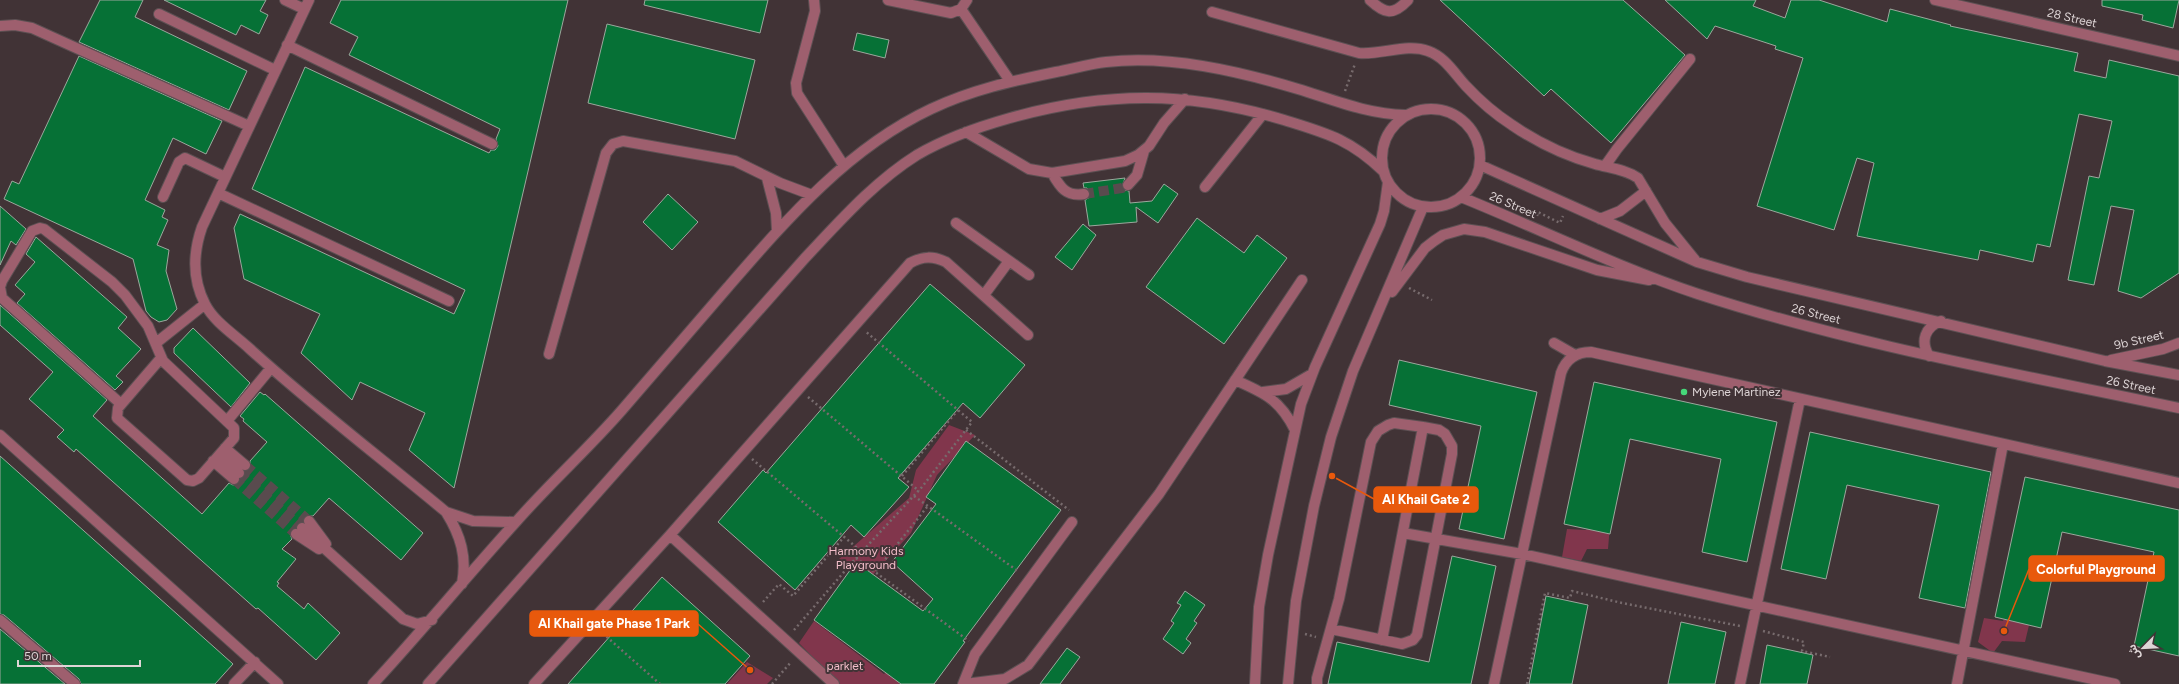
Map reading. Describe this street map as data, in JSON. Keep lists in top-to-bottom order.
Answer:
{
  "streets": {
    "street": ["28 Street", "26 Street", "9b Street"]
  },
  "crossings": [
    ["26 Street", "9b Street"]
  ],
  "parks": ["Harmony Kids Playground", "parklet"],
  "places": [
    "Mylene Martinez",
    "Al Khail Gate 2",
    "Colorful Playground",
    "Al Khail gate Phase 1 Park"
  ],
  "scale_bar": "50 m",
  "north": "bottom left"
}
